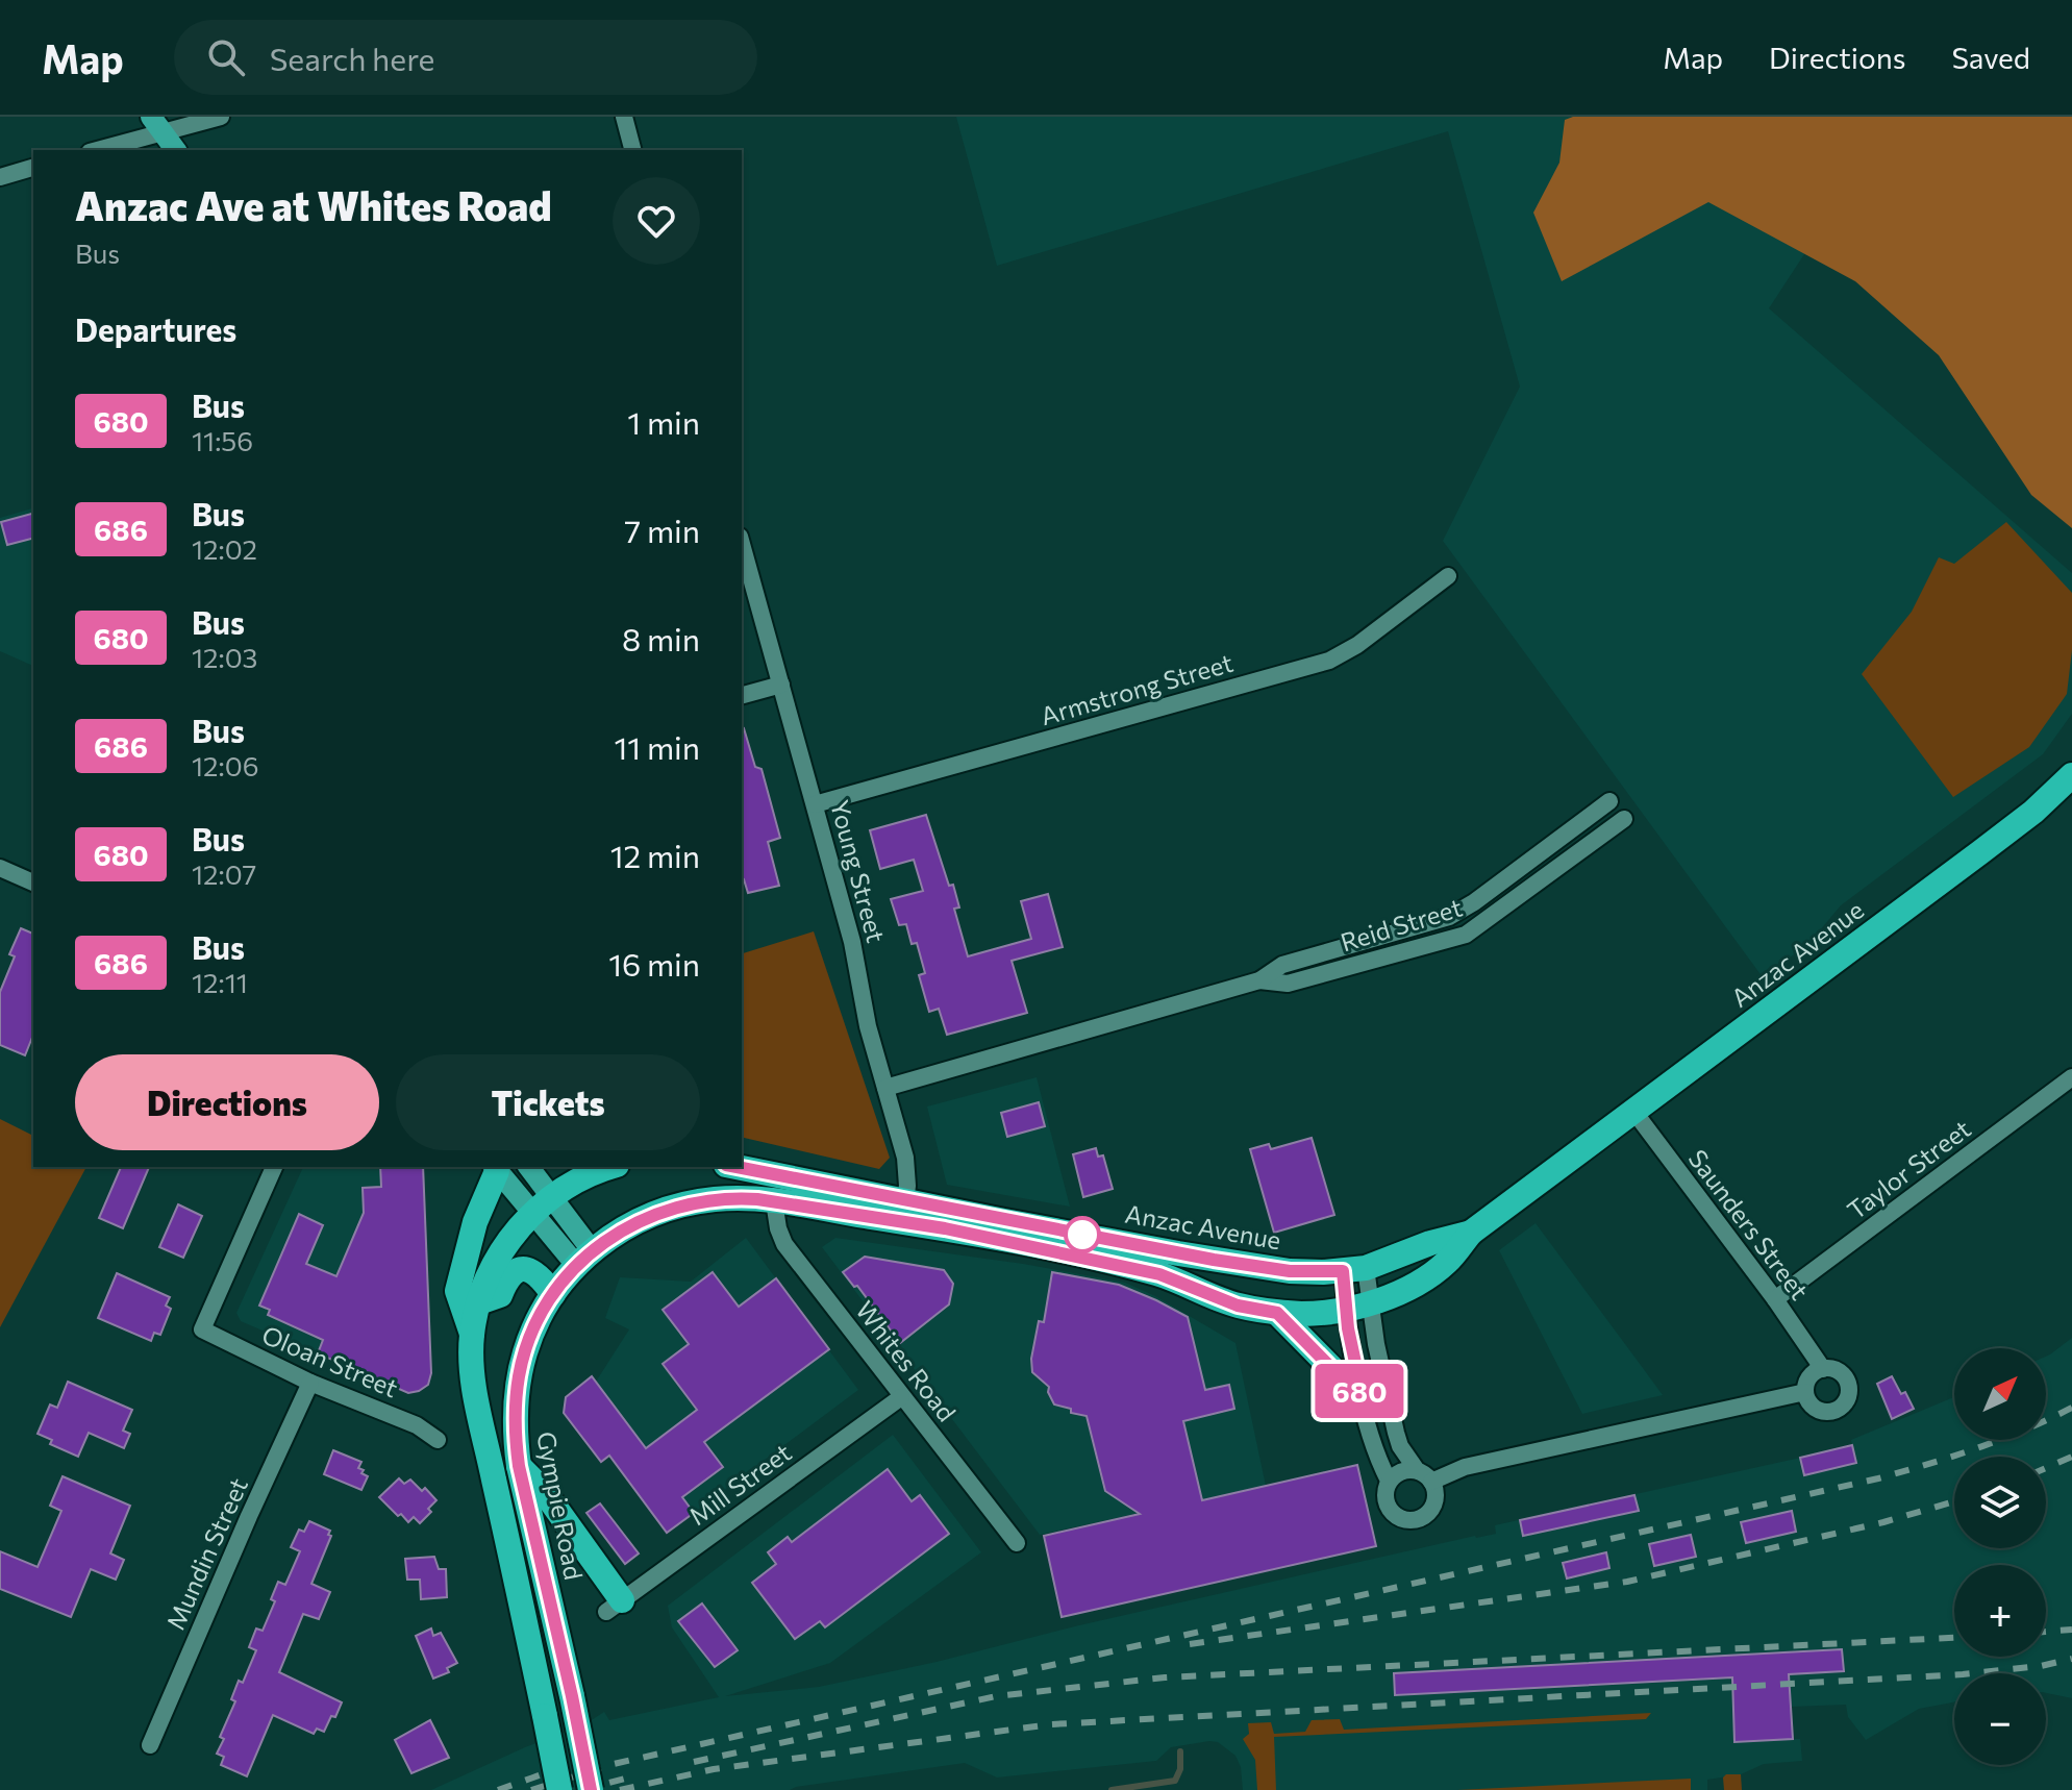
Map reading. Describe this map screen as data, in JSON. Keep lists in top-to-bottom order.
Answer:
{
  "streets": {
    "highway": ["Anzac Avenue", "Gympie Road"],
    "street": [
      "Armstrong Street",
      "Young Street",
      "Reid Street",
      "Taylor Street",
      "Saunders Street",
      "Oloan Street",
      "Whites Road",
      "Mill Street",
      "Mundin Street"
    ]
  },
  "crossings": [
    ["Armstrong Street", "Young Street"],
    ["Young Street", "Reid Street"],
    ["Young Street", "Anzac Avenue"],
    ["Anzac Avenue", "Saunders Street"],
    ["Anzac Avenue", "Whites Road"],
    ["Anzac Avenue", "Gympie Road"],
    ["Taylor Street", "Saunders Street"],
    ["Oloan Street", "Mundin Street"],
    ["Whites Road", "Mill Street"]
  ],
  "lines": ["bus line 680"],
  "north": "top right",
  "page": {
    "header": "Map",
    "search": "Search here",
    "nav": ["Map", "Directions", "Saved"],
    "on_map": "680",
    "heading": [
      ["Anzac Ave at Whites Road", "Bus"],
      "Departures"
    ],
    "list": [
      {
        "mark": "680",
        "name": "Bus",
        "note": "11:56",
        "value": "1 min"
      },
      {
        "mark": "686",
        "name": "Bus",
        "note": "12:02",
        "value": "7 min"
      },
      {
        "mark": "680",
        "name": "Bus",
        "note": "12:03",
        "value": "8 min"
      },
      {
        "mark": "686",
        "name": "Bus",
        "note": "12:06",
        "value": "11 min"
      },
      {
        "mark": "680",
        "name": "Bus",
        "note": "12:07",
        "value": "12 min"
      },
      {
        "mark": "686",
        "name": "Bus",
        "note": "12:11",
        "value": "16 min"
      }
    ],
    "buttons": ["Directions", "Tickets"],
    "map_buttons": ["+", "−"]
  }
}
